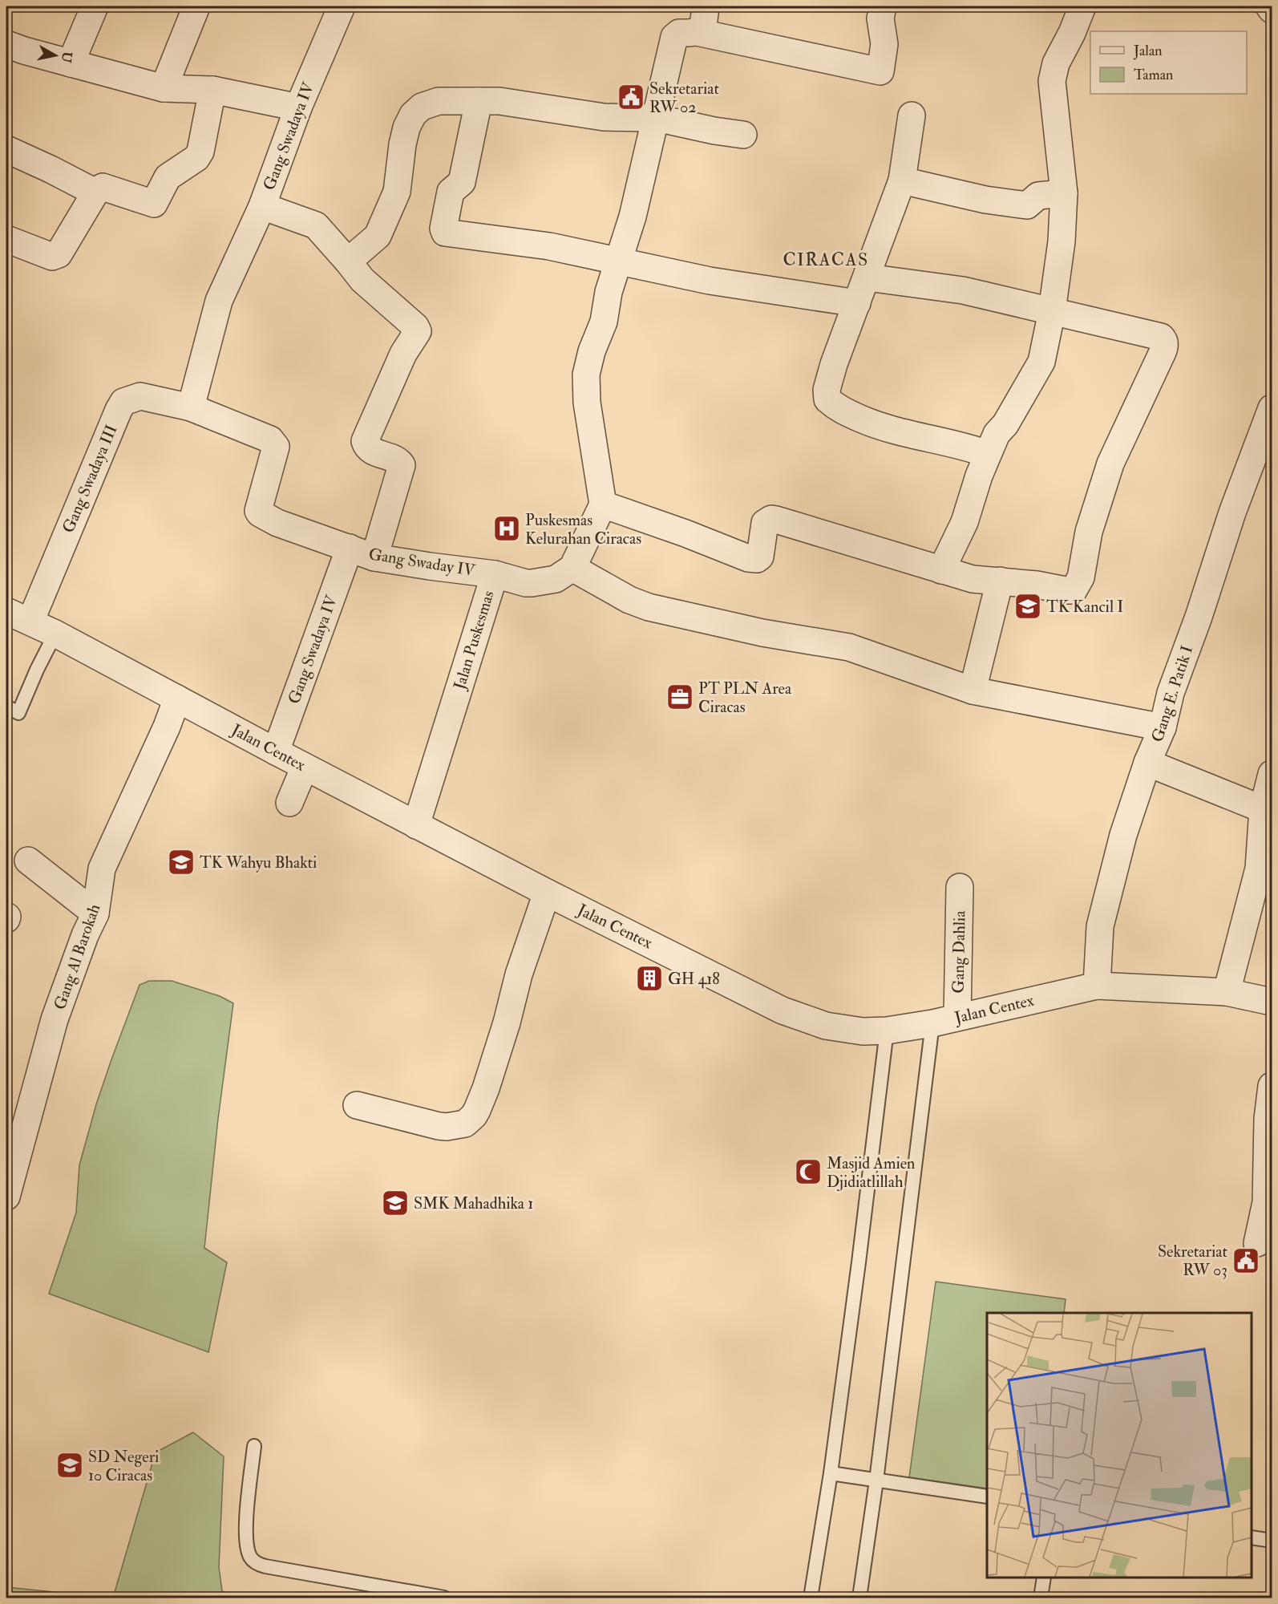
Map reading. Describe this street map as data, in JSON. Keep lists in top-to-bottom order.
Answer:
{
  "streets": {
    "street": [
      "Gang Swadaya IV",
      "Gang Swadaya III",
      "Gang Swaday IV",
      "Jalan Puskesmas",
      "Gang E. Patik I",
      "Jalan Centex",
      "Gang Dahlia",
      "Gang Al Barokah"
    ]
  },
  "crossings": [
    ["Gang Swadaya IV", "Gang Swadaya III"],
    ["Gang Swadaya IV", "Gang Swaday IV"],
    ["Gang Swadaya IV", "Jalan Centex"],
    ["Gang Swadaya III", "Gang Swaday IV"],
    ["Gang Swadaya III", "Jalan Centex"],
    ["Gang Swaday IV", "Jalan Puskesmas"],
    ["Jalan Puskesmas", "Jalan Centex"],
    ["Gang E. Patik I", "Jalan Centex"],
    ["Jalan Centex", "Gang Dahlia"],
    ["Jalan Centex", "Gang Al Barokah"]
  ],
  "districts": ["CIRACAS"],
  "places": {
    "public building": ["Sekretariat RW 02", "Sekretariat RW 03"],
    "hospital": ["Puskesmas Kelurahan Ciracas"],
    "school or university": [
      "TK Kancil I",
      "TK Wahyu Bhakti",
      "SMK Mahadhika 1",
      "SD Negeri 10 Ciracas"
    ],
    "office": ["PT PLN Area Ciracas"],
    "building": ["GH 418"],
    "mosque": ["Masjid Amien Djidiatlillah"]
  },
  "legend": ["Jalan", "Taman"],
  "north": "right"
}
